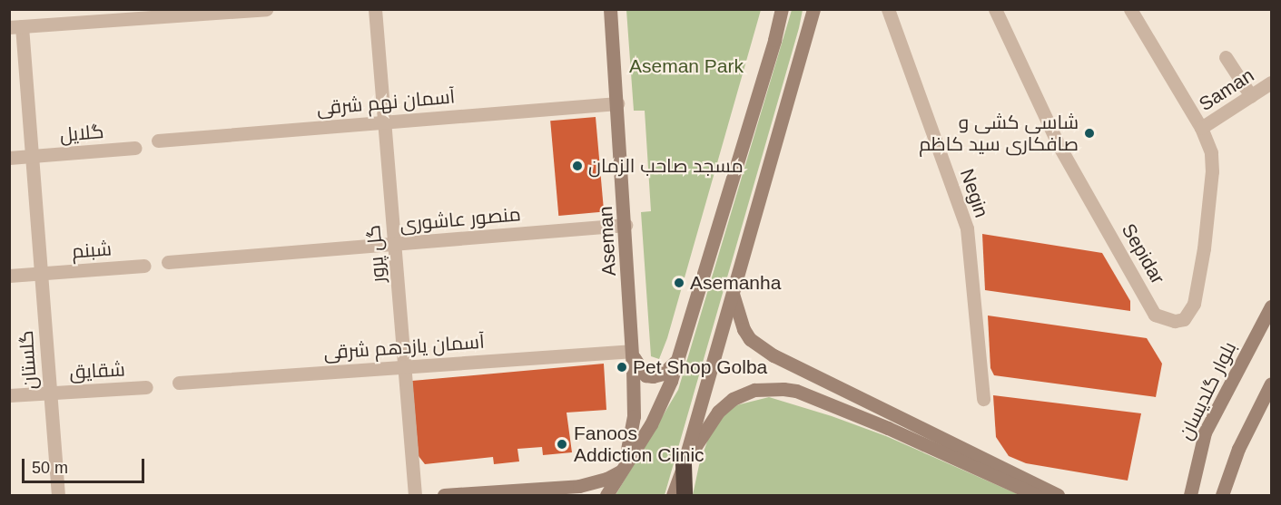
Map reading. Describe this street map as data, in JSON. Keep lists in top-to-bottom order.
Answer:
{
  "streets": {
    "street": [
      "Saman",
      "آسمان نهم شرقی",
      "گلایل",
      "Negin",
      "منصور عاشوری",
      "Aseman",
      "شبنم",
      "گل پرور",
      "Sepidar",
      "آسمان یازدهم شرقی",
      "گلستان",
      "شقایق",
      "بلوار گلدیسان"
    ]
  },
  "crossings": [
    ["Saman", "Sepidar"],
    ["آسمان نهم شرقی", "Aseman"],
    ["آسمان نهم شرقی", "گل پرور"],
    ["گلایل", "گلستان"],
    ["منصور عاشوری", "Aseman"],
    ["منصور عاشوری", "گل پرور"],
    ["Aseman", "آسمان یازدهم شرقی"],
    ["شبنم", "گلستان"],
    ["گل پرور", "آسمان یازدهم شرقی"],
    ["گلستان", "شقایق"]
  ],
  "parks": ["Aseman Park"],
  "places": [
    "شاسی کشی و صافکاری سید کاظم",
    "مسجد صاحب الزمان",
    "Asemanha",
    "Pet Shop Golba",
    "Fanoos Addiction Clinic"
  ],
  "scale_bar": "50 m"
}
